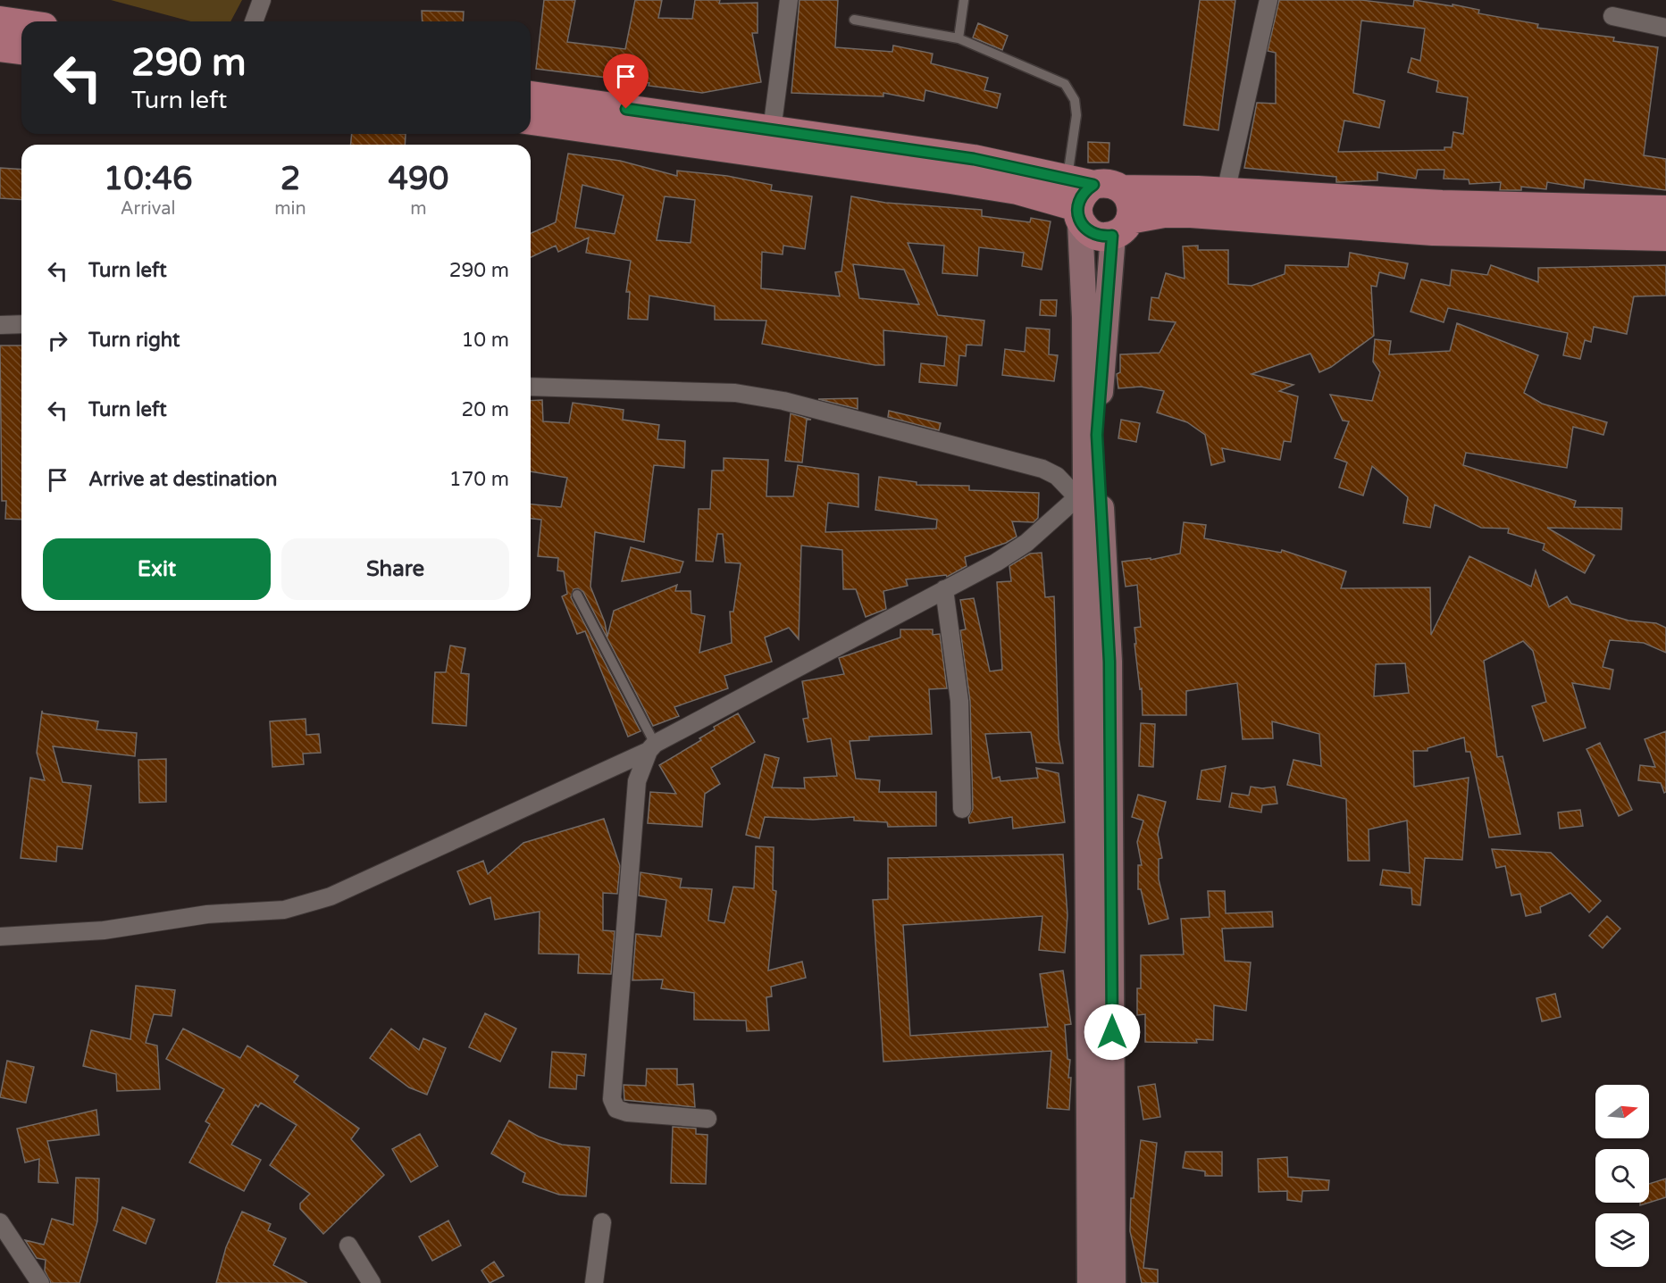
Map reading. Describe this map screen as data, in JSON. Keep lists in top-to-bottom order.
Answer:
{
  "north": "right",
  "page": {
    "turn": ["290 m", "Turn left"],
    "eta": [
      "10:46",
      "Arrival",
      "2",
      "min",
      "490",
      "m"
    ],
    "list": [
      {
        "name": "Turn left",
        "value": "290 m"
      },
      {
        "name": "Turn right",
        "value": "10 m"
      },
      {
        "name": "Turn left",
        "value": "20 m"
      },
      {
        "name": "Arrive at destination",
        "value": "170 m"
      }
    ],
    "buttons": ["Exit", "Share"]
  }
}
